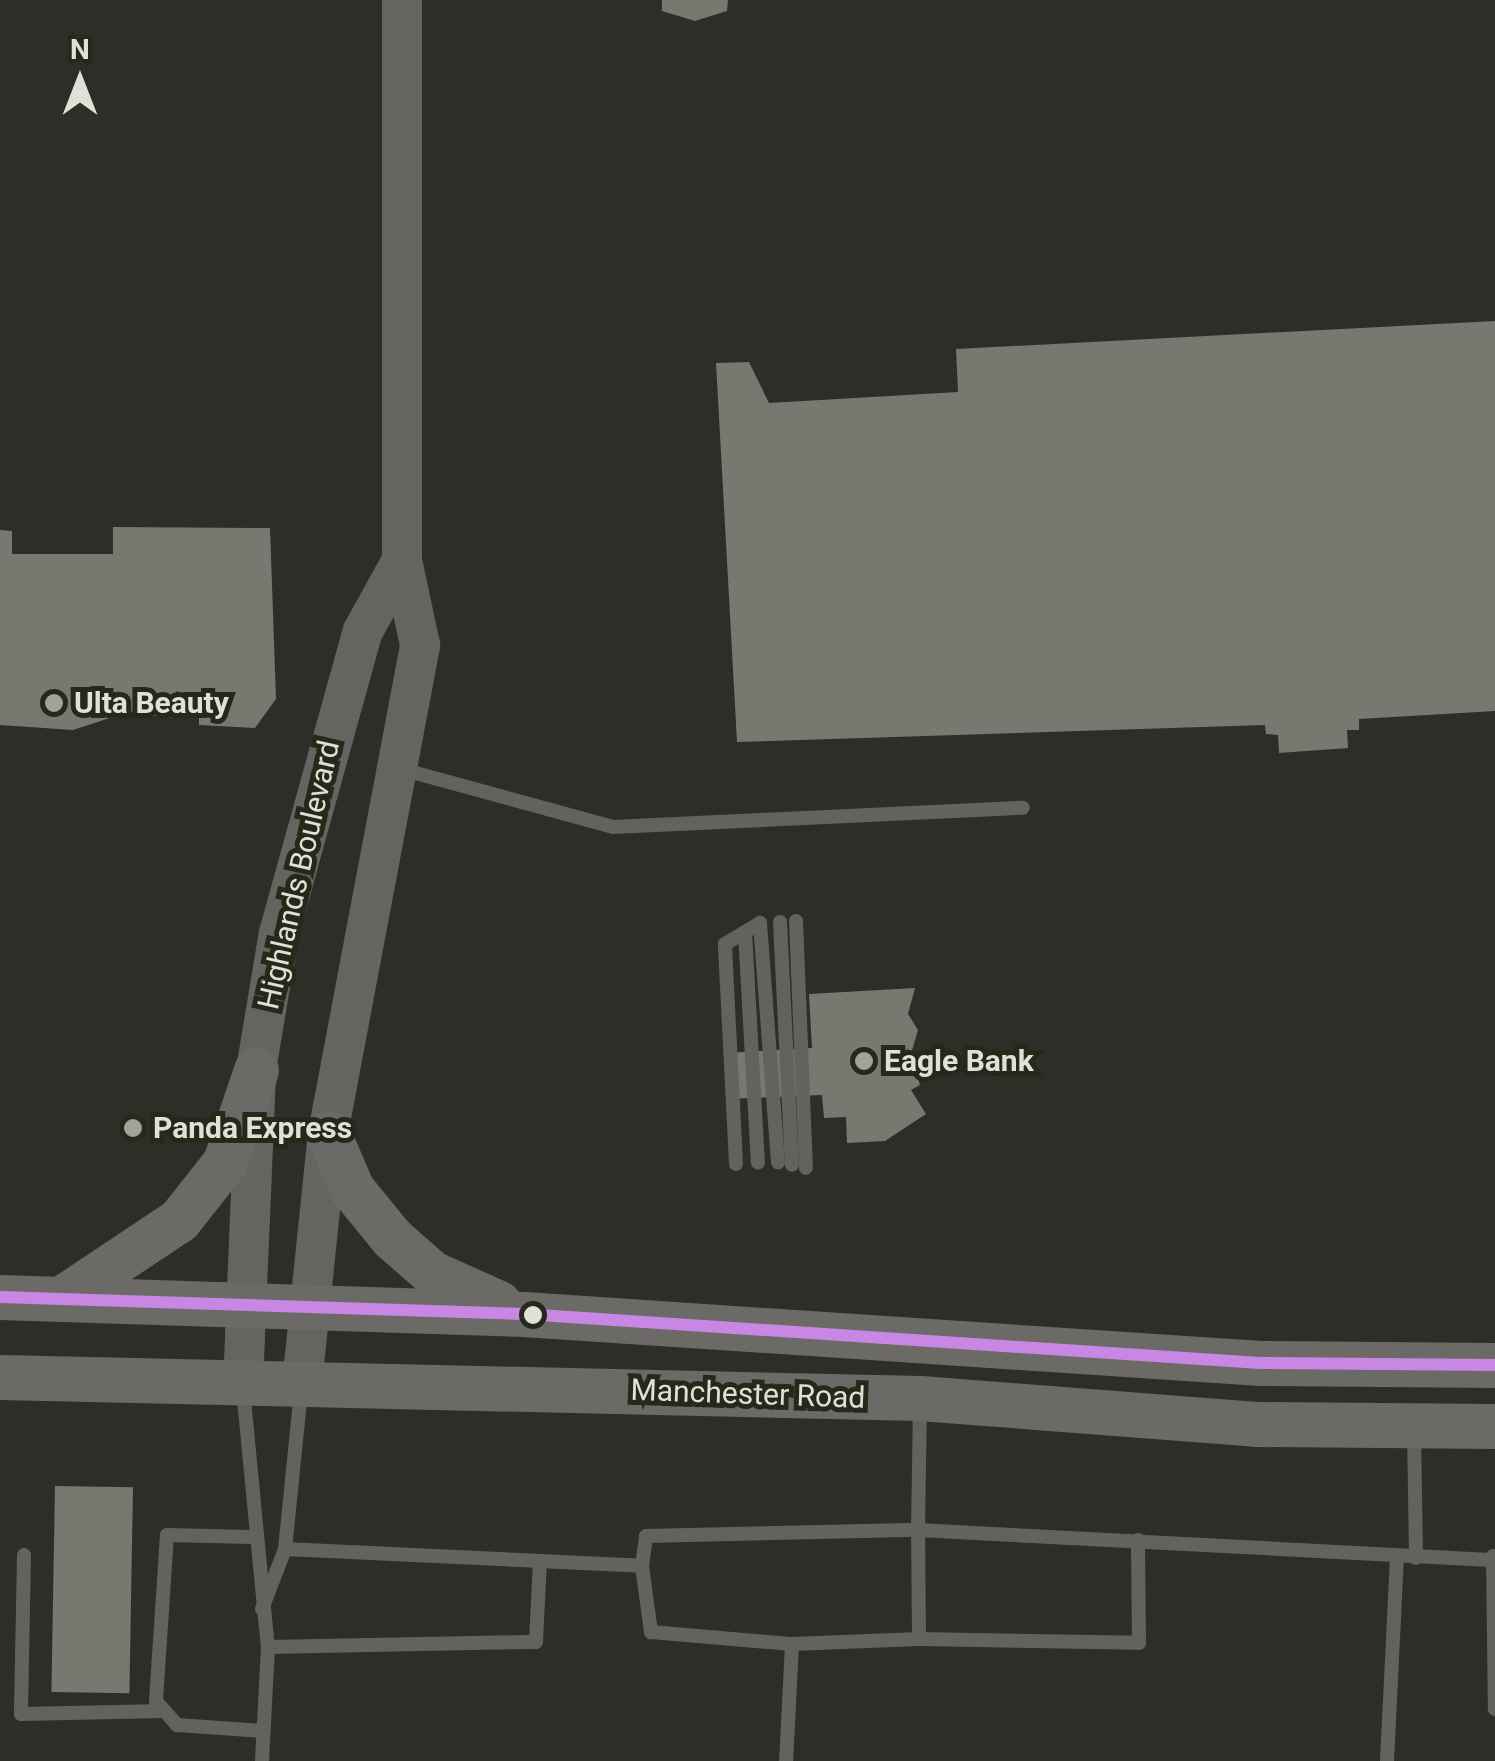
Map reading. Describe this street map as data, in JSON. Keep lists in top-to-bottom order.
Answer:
{
  "streets": {
    "main road": ["Manchester Road"],
    "street": ["Highlands Boulevard"]
  },
  "crossings": [
    ["Highlands Boulevard", "Manchester Road"]
  ],
  "places": ["Ulta Beauty", "Eagle Bank", "Panda Express"],
  "north": "top"
}
